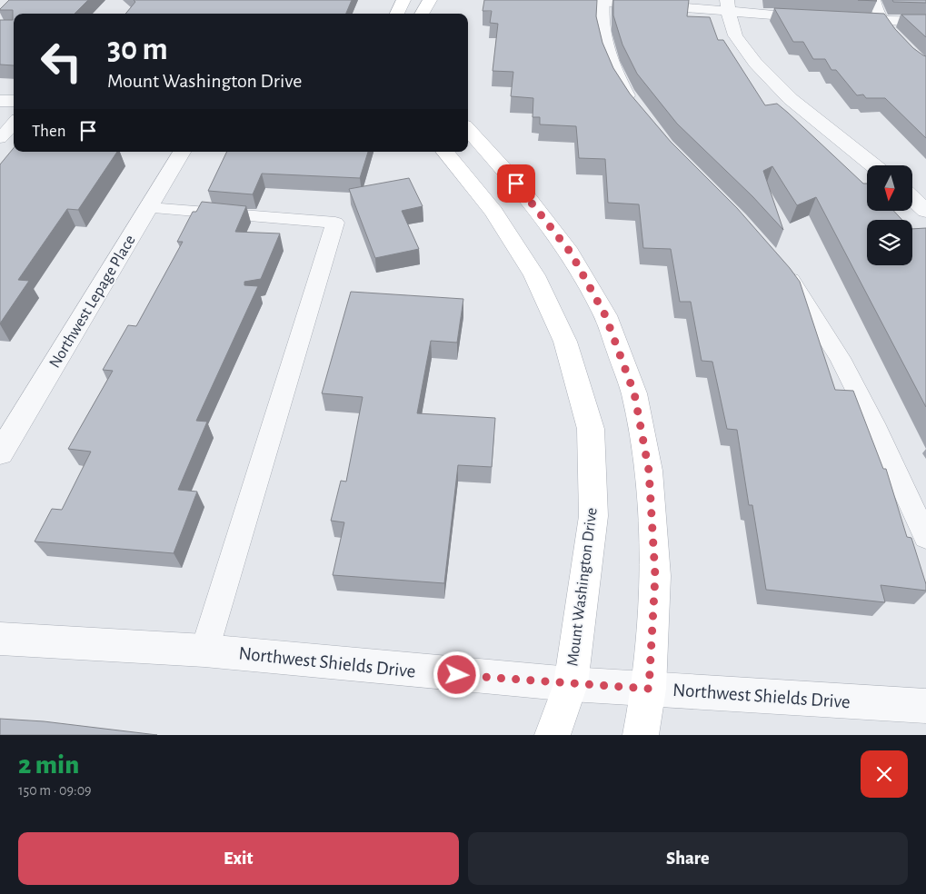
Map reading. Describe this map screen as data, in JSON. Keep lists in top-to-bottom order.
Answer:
{
  "streets": {
    "main road": ["Mount Washington Drive"],
    "street": ["Northwest Lepage Place", "Northwest Shields Drive"]
  },
  "crossings": [
    ["Mount Washington Drive", "Northwest Shields Drive"]
  ],
  "north": "bottom",
  "page": {
    "turn": ["30 m", "Mount Washington Drive"],
    "then": "Then",
    "heading": ["2 min", "150 m · 09:09"],
    "buttons": ["Exit", "Share"]
  }
}
